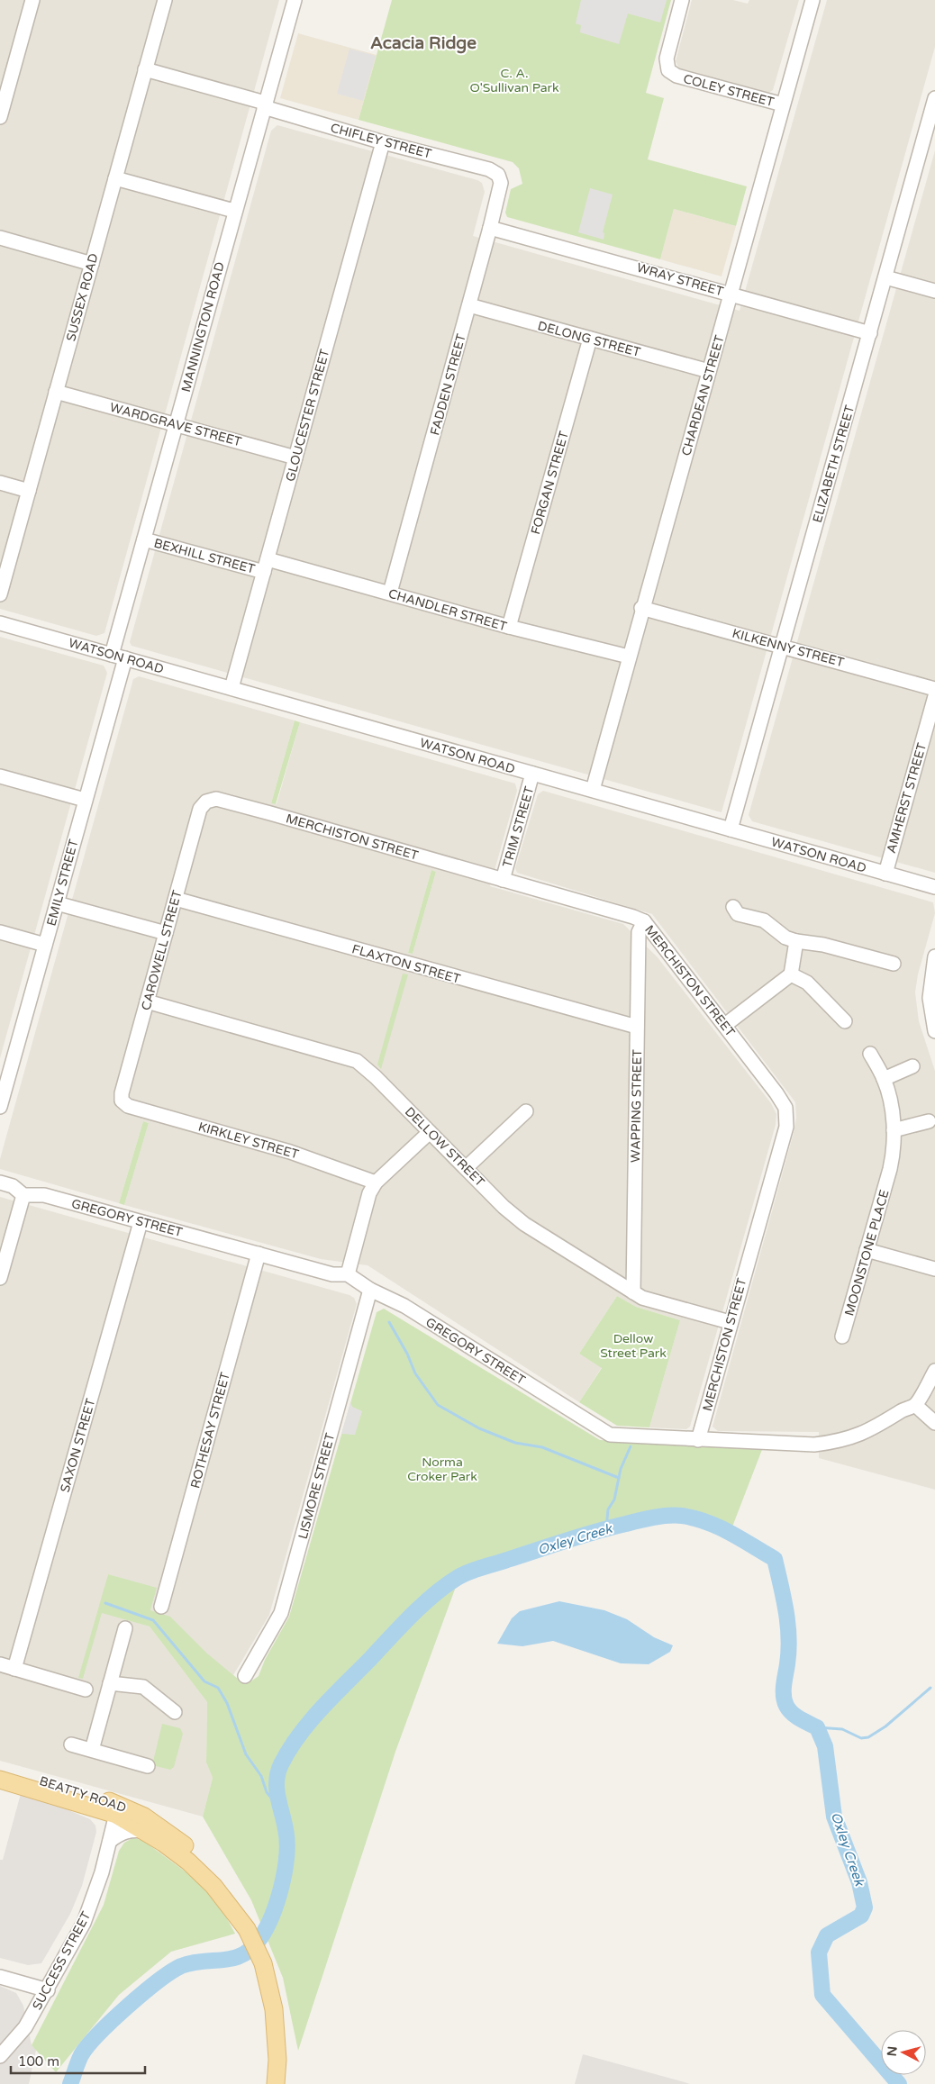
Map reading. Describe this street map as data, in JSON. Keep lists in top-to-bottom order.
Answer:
{
  "streets": {
    "main road": ["BEATTY ROAD"],
    "street": [
      "COLEY STREET",
      "CHIFLEY STREET",
      "WRAY STREET",
      "SUSSEX ROAD",
      "MANNINGTON ROAD",
      "DELONG STREET",
      "FADDEN STREET",
      "CHARDEAN STREET",
      "GLOUCESTER STREET",
      "WARDGRAVE STREET",
      "ELIZABETH STREET",
      "FORGAN STREET",
      "BEXHILL STREET",
      "CHANDLER STREET",
      "KILKENNY STREET",
      "WATSON ROAD",
      "AMHERST STREET",
      "TRIM STREET",
      "MERCHISTON STREET",
      "EMILY STREET",
      "CAROWELL STREET",
      "FLAXTON STREET",
      "WAPPING STREET",
      "KIRKLEY STREET",
      "DELLOW STREET",
      "GREGORY STREET",
      "MOONSTONE PLACE",
      "ROTHESAY STREET",
      "SAXON STREET",
      "LISMORE STREET",
      "SUCCESS STREET"
    ]
  },
  "crossings": [
    ["COLEY STREET", "CHARDEAN STREET"],
    ["CHIFLEY STREET", "SUSSEX ROAD"],
    ["CHIFLEY STREET", "MANNINGTON ROAD"],
    ["CHIFLEY STREET", "FADDEN STREET"],
    ["CHIFLEY STREET", "GLOUCESTER STREET"],
    ["WRAY STREET", "FADDEN STREET"],
    ["WRAY STREET", "CHARDEAN STREET"],
    ["WRAY STREET", "ELIZABETH STREET"],
    ["SUSSEX ROAD", "WARDGRAVE STREET"],
    ["MANNINGTON ROAD", "WARDGRAVE STREET"],
    ["MANNINGTON ROAD", "BEXHILL STREET"],
    ["MANNINGTON ROAD", "WATSON ROAD"],
    ["MANNINGTON ROAD", "EMILY STREET"],
    ["DELONG STREET", "FADDEN STREET"],
    ["DELONG STREET", "CHARDEAN STREET"],
    ["DELONG STREET", "FORGAN STREET"],
    ["FADDEN STREET", "CHANDLER STREET"],
    ["CHARDEAN STREET", "CHANDLER STREET"],
    ["CHARDEAN STREET", "KILKENNY STREET"],
    ["CHARDEAN STREET", "WATSON ROAD"],
    ["GLOUCESTER STREET", "WARDGRAVE STREET"],
    ["GLOUCESTER STREET", "BEXHILL STREET"],
    ["GLOUCESTER STREET", "CHANDLER STREET"],
    ["GLOUCESTER STREET", "WATSON ROAD"],
    ["ELIZABETH STREET", "KILKENNY STREET"],
    ["ELIZABETH STREET", "WATSON ROAD"],
    ["FORGAN STREET", "CHANDLER STREET"],
    ["BEXHILL STREET", "CHANDLER STREET"],
    ["WATSON ROAD", "AMHERST STREET"],
    ["WATSON ROAD", "TRIM STREET"],
    ["WATSON ROAD", "EMILY STREET"],
    ["TRIM STREET", "MERCHISTON STREET"],
    ["MERCHISTON STREET", "CAROWELL STREET"],
    ["MERCHISTON STREET", "WAPPING STREET"],
    ["MERCHISTON STREET", "DELLOW STREET"],
    ["MERCHISTON STREET", "GREGORY STREET"],
    ["CAROWELL STREET", "FLAXTON STREET"],
    ["CAROWELL STREET", "KIRKLEY STREET"],
    ["CAROWELL STREET", "DELLOW STREET"],
    ["FLAXTON STREET", "WAPPING STREET"],
    ["WAPPING STREET", "DELLOW STREET"],
    ["GREGORY STREET", "ROTHESAY STREET"],
    ["GREGORY STREET", "SAXON STREET"],
    ["GREGORY STREET", "LISMORE STREET"],
    ["BEATTY ROAD", "SUCCESS STREET"]
  ],
  "districts": ["Acacia Ridge"],
  "water": ["Oxley Creek"],
  "parks": ["C. A. O'Sullivan Park", "Dellow Street Park", "Norma Croker Park"],
  "scale_bar": "100 m",
  "north": "left"
}
